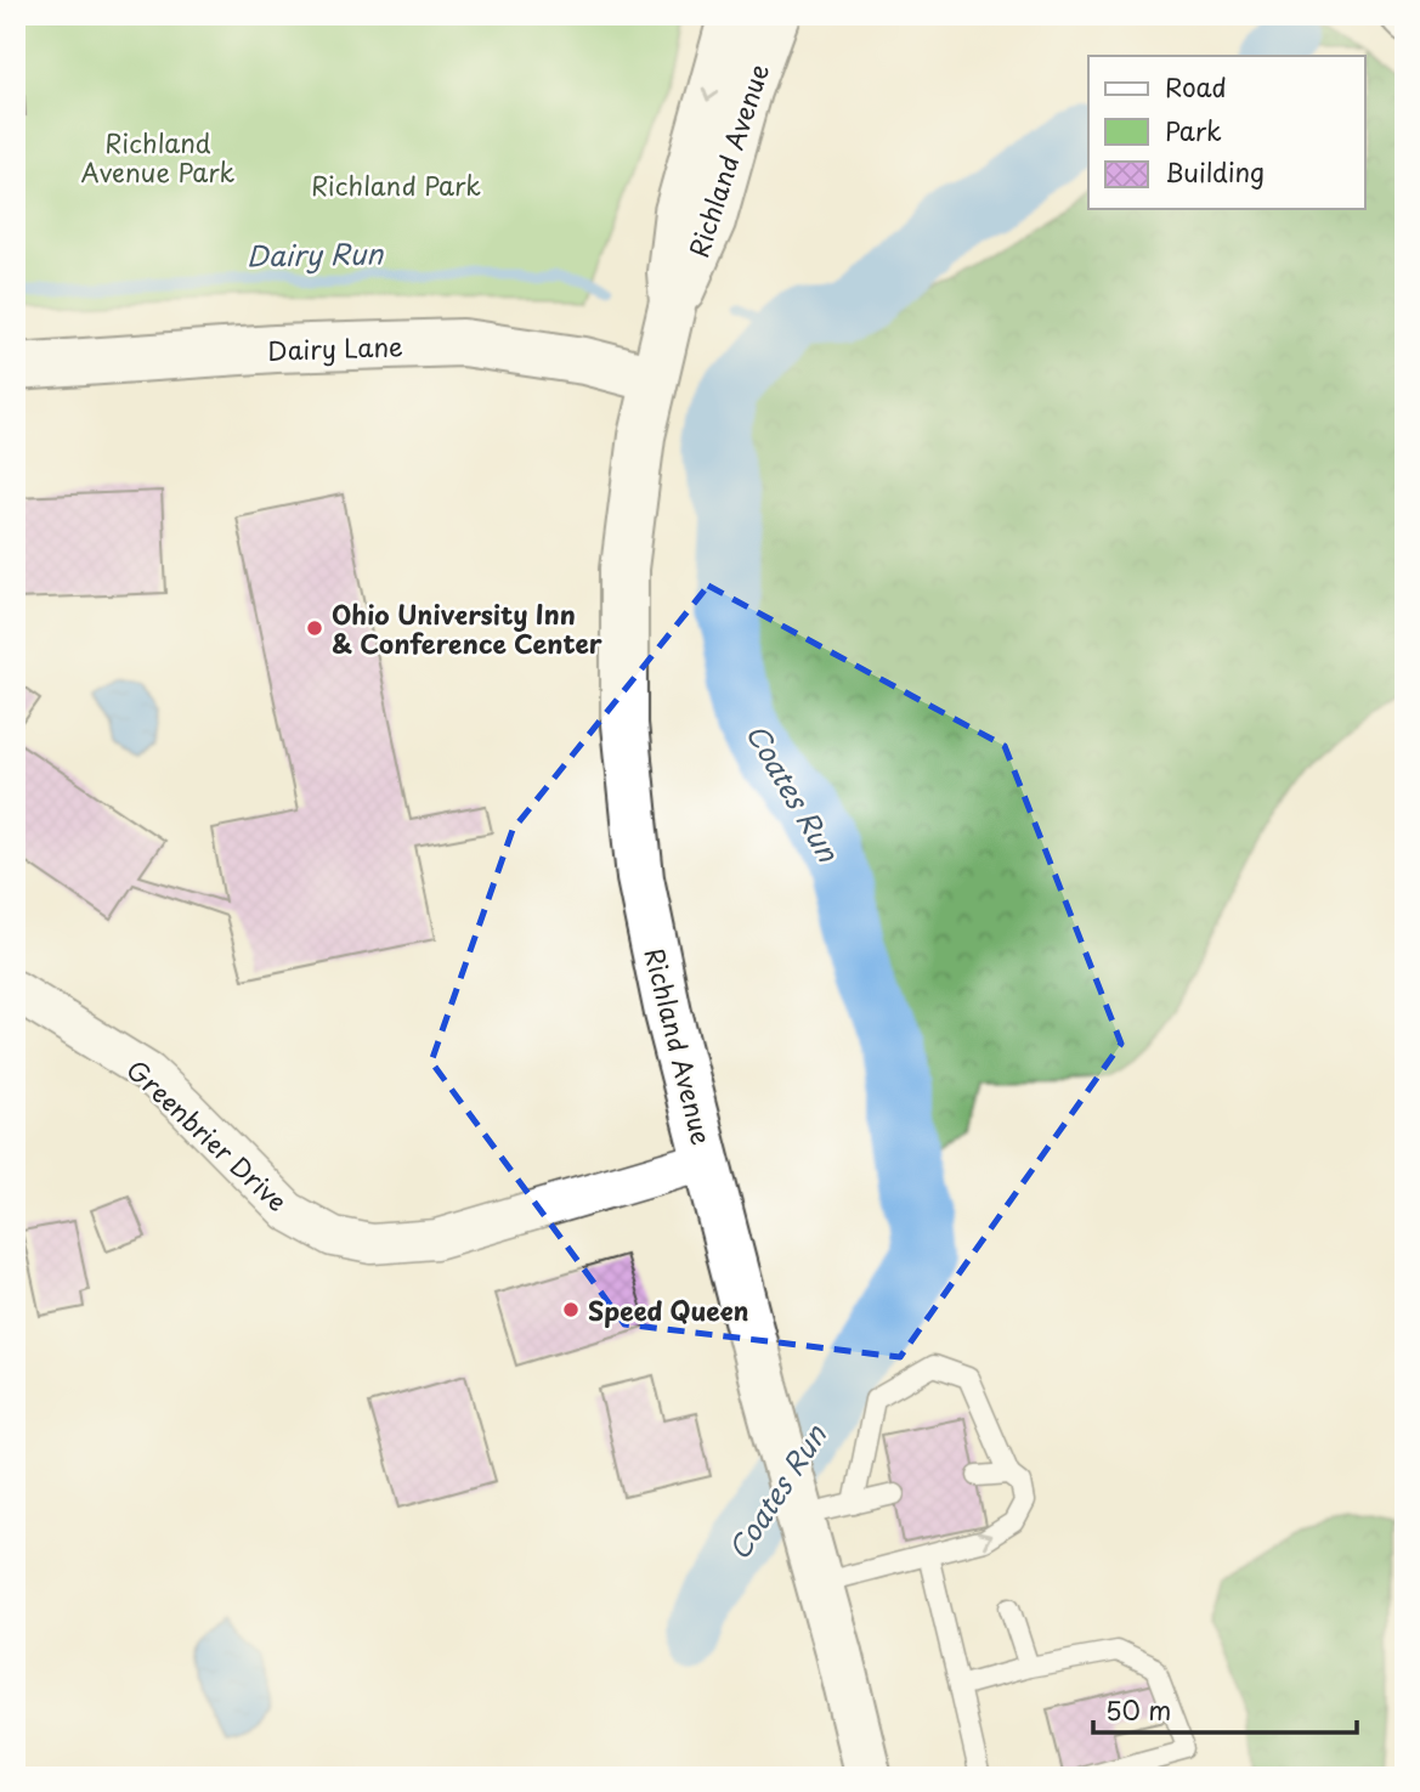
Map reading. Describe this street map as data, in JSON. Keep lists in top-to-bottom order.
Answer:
{
  "streets": {
    "main road": ["Richland Avenue", "Dairy Lane"],
    "street": ["Greenbrier Drive"]
  },
  "crossings": [
    ["Richland Avenue", "Dairy Lane"],
    ["Richland Avenue", "Greenbrier Drive"]
  ],
  "water": ["Dairy Run", "Coates Run"],
  "parks": ["Richland Avenue Park", "Richland Park"],
  "places": ["Ohio University Inn & Conference Center", "Speed Queen"],
  "legend": ["Road", "Park", "Building"],
  "scale_bar": "50 m"
}
